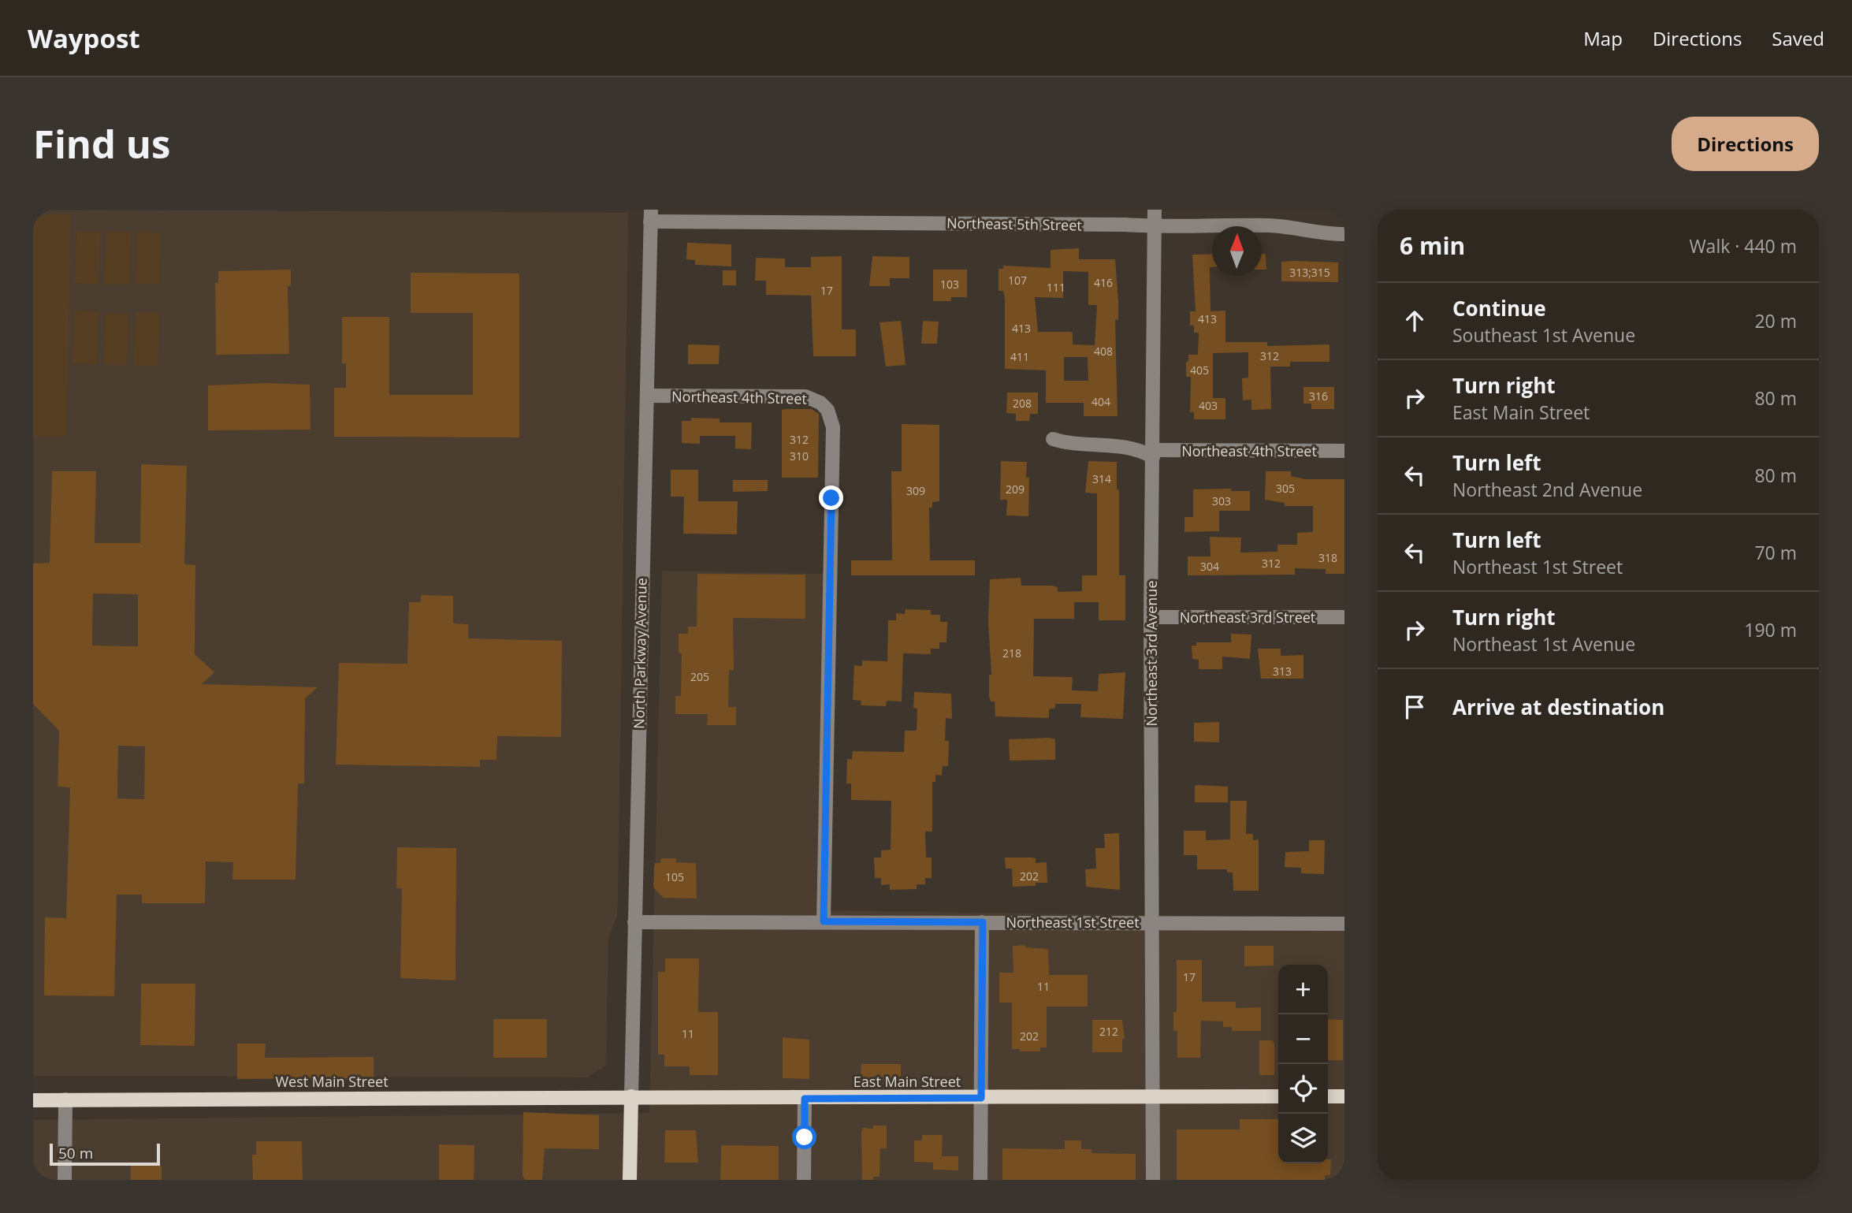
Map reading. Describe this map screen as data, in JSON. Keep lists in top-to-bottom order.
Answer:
{
  "streets": {
    "main road": ["West Main Street", "East Main Street"],
    "street": [
      "Northeast 5th Street",
      "Northeast 4th Street",
      "Northeast 3rd Street",
      "North Parkway Avenue",
      "Northeast 3rd Avenue",
      "Northeast 1st Street"
    ]
  },
  "crossings": [
    ["Northeast 5th Street", "North Parkway Avenue"],
    ["Northeast 5th Street", "Northeast 3rd Avenue"],
    ["Northeast 4th Street", "North Parkway Avenue"],
    ["Northeast 4th Street", "Northeast 3rd Avenue"],
    ["Northeast 4th Street", "Northeast 1st Street"],
    ["Northeast 3rd Street", "Northeast 3rd Avenue"],
    ["North Parkway Avenue", "Northeast 1st Street"],
    ["North Parkway Avenue", "West Main Street"],
    ["North Parkway Avenue", "East Main Street"],
    ["Northeast 3rd Avenue", "Northeast 1st Street"],
    ["Northeast 3rd Avenue", "East Main Street"],
    ["West Main Street", "East Main Street"]
  ],
  "house_numbers": [
    "313;315",
    "107",
    "416",
    "103",
    "111",
    "17",
    "413",
    "413",
    "408",
    "312",
    "411",
    "405",
    "316",
    "404",
    "208",
    "403",
    "312",
    "310",
    "314",
    "305",
    "209",
    "309",
    "303",
    "318",
    "312",
    "304",
    "218",
    "313",
    "205",
    "202",
    "105",
    "17",
    "11",
    "212",
    "11",
    "202"
  ],
  "scale_bar": "50 m",
  "north": "top",
  "page": {
    "header": "Waypost",
    "nav": ["Map", "Directions", "Saved"],
    "buttons": "Directions",
    "title": "Find us",
    "heading": ["6 min", "Walk · 440 m"],
    "list": [
      ["Continue", "Southeast 1st Avenue", "20 m"],
      ["Turn right", "East Main Street", "80 m"],
      ["Turn left", "Northeast 2nd Avenue", "80 m"],
      ["Turn left", "Northeast 1st Street", "70 m"],
      ["Turn right", "Northeast 1st Avenue", "190 m"],
      "Arrive at destination"
    ],
    "map_buttons": ["+", "−"],
    "scale": "50 m"
  }
}
